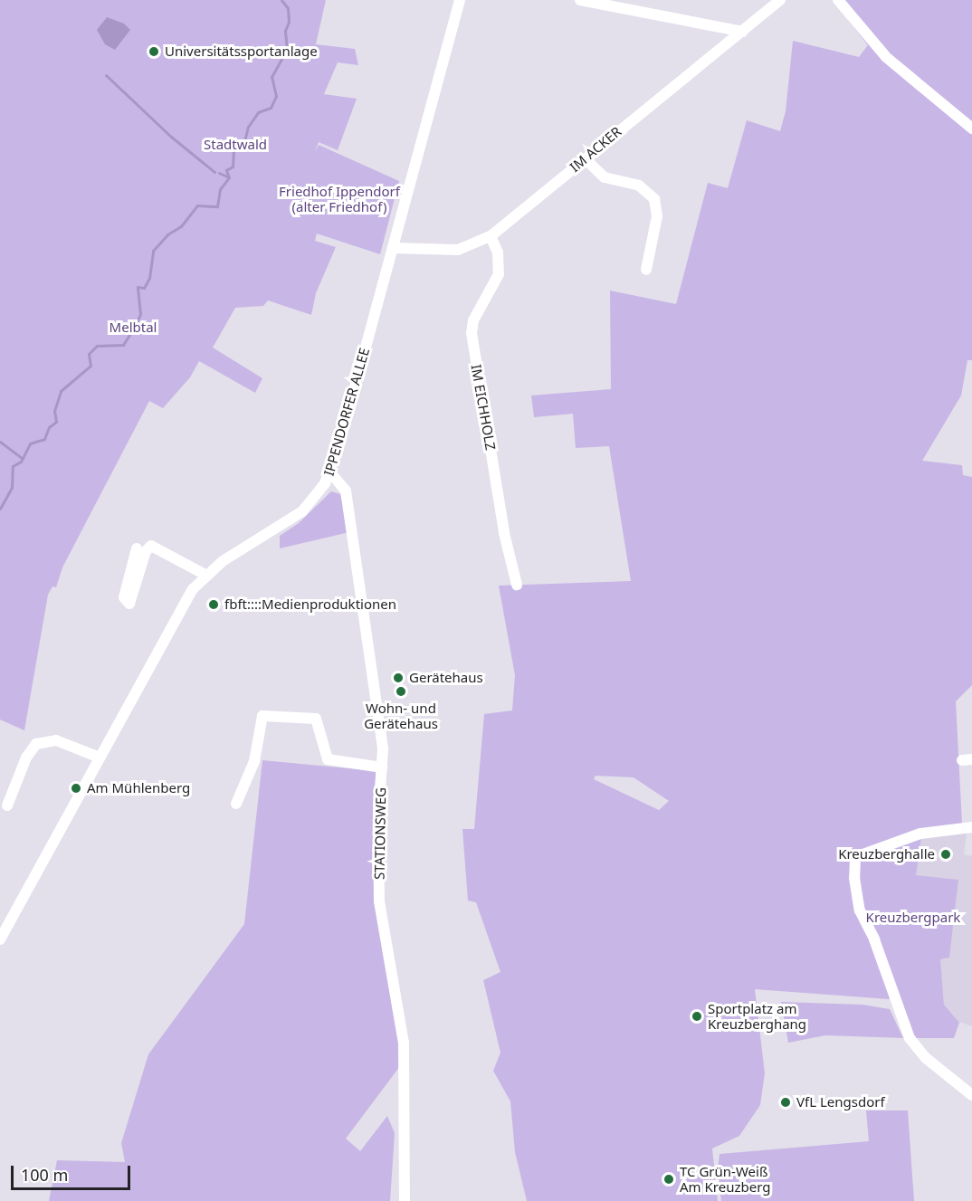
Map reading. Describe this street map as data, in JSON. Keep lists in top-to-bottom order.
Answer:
{
  "streets": {
    "street": [
      "IM ACKER",
      "IM EICHHOLZ",
      "IPPENDORFER ALLEE",
      "STATIONSWEG"
    ]
  },
  "crossings": [
    ["IM ACKER", "IM EICHHOLZ"],
    ["IM ACKER", "IPPENDORFER ALLEE"],
    ["IPPENDORFER ALLEE", "STATIONSWEG"]
  ],
  "parks": [
    "Stadtwald",
    "Friedhof Ippendorf (alter Friedhof)",
    "Melbtal",
    "Kreuzbergpark"
  ],
  "places": [
    "Universitätssportanlage",
    "fbft::::Medienproduktionen",
    "Gerätehaus",
    "Wohn- und Gerätehaus",
    "Am Mühlenberg",
    "Kreuzberghalle",
    "Sportplatz am Kreuzberghang",
    "VfL Lengsdorf",
    "TC Grün-Weiß Am Kreuzberg"
  ],
  "scale_bar": "100 m"
}
